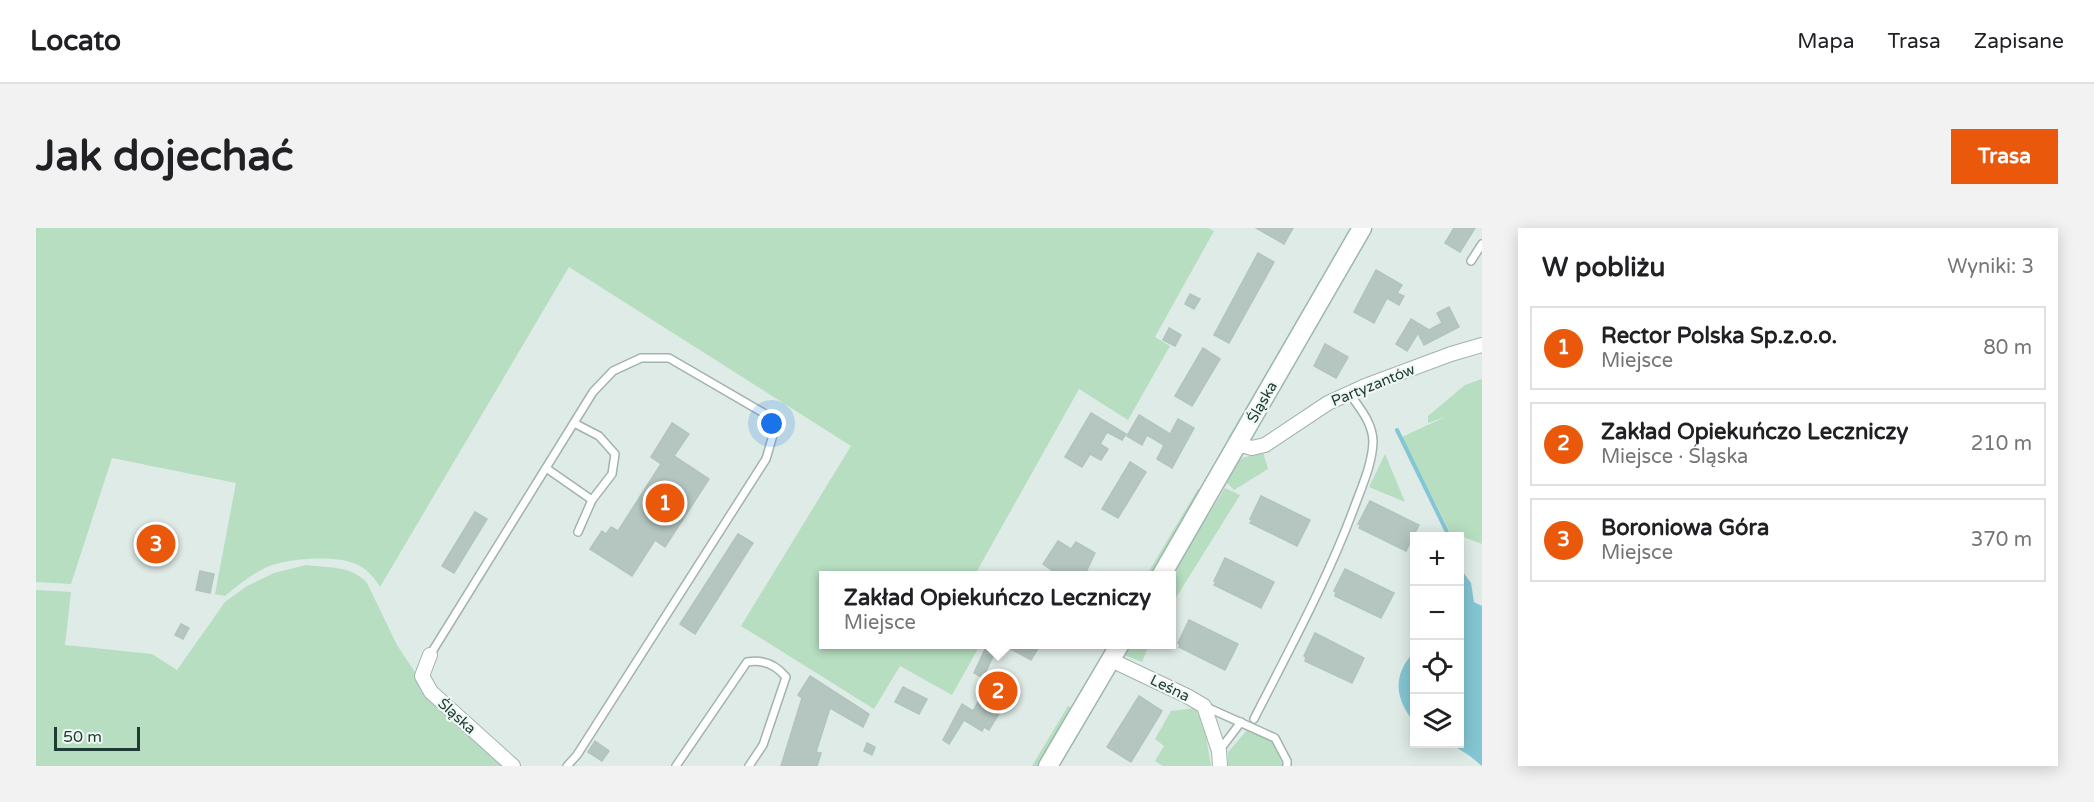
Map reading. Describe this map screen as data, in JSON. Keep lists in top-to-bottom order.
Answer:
{
  "streets": {
    "main road": ["Śląska"],
    "street": ["Partyzantów", "Leśna"]
  },
  "crossings": [
    ["Partyzantów", "Śląska"]
  ],
  "scale_bar": "50 m",
  "page": {
    "header": "Locato",
    "nav": ["Mapa", "Trasa", "Zapisane"],
    "buttons": "Trasa",
    "title": "Jak dojechać",
    "heading": ["W pobliżu", "Wyniki: 3"],
    "list": [
      {
        "mark": "1",
        "name": "Rector Polska Sp.z.o.o.",
        "note": "Miejsce",
        "value": "80 m"
      },
      {
        "mark": "2",
        "name": "Zakład Opiekuńczo Leczniczy",
        "note": "Miejsce · Śląska",
        "value": "210 m"
      },
      {
        "mark": "3",
        "name": "Boroniowa Góra",
        "note": "Miejsce",
        "value": "370 m"
      }
    ],
    "pins": ["1", "3", "2"],
    "map_buttons": ["+", "−"],
    "popup": ["Zakład Opiekuńczo Leczniczy", "Miejsce"],
    "scale": "50 m"
  }
}
